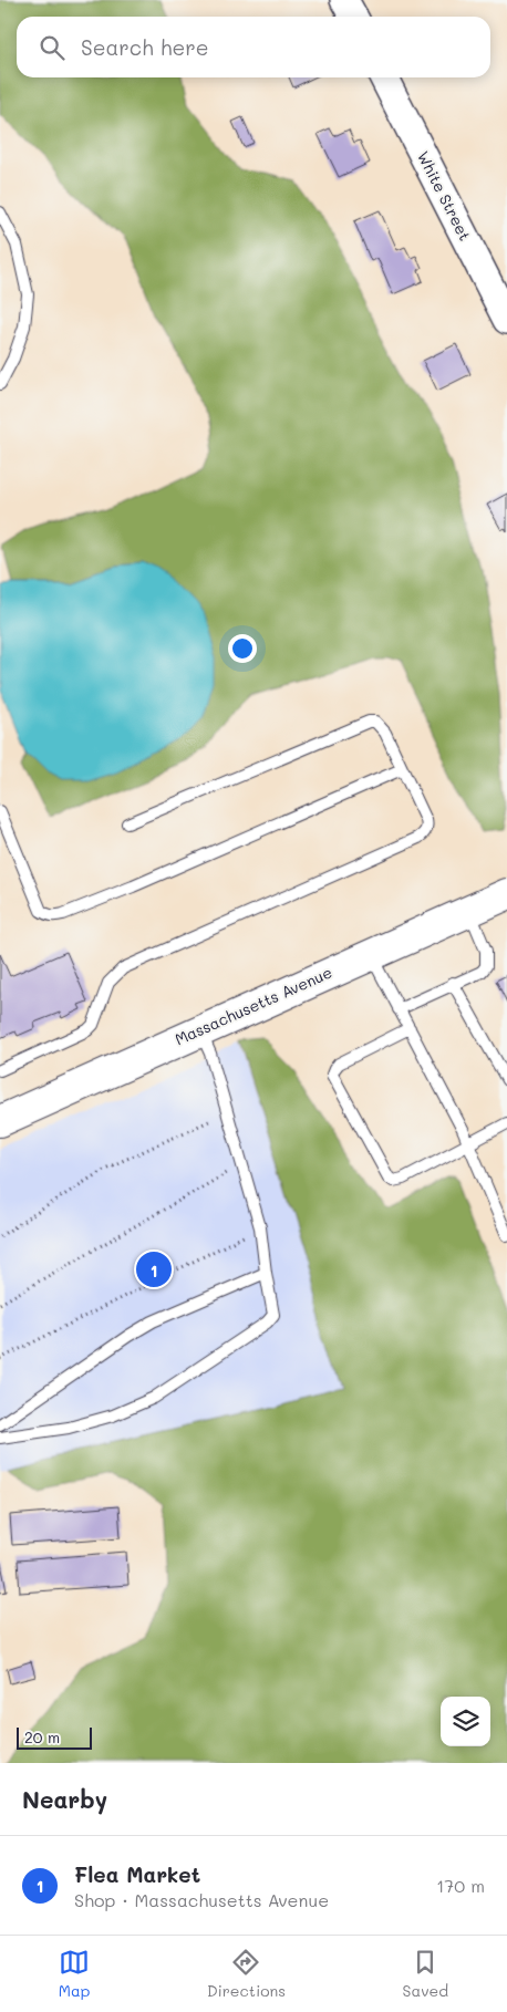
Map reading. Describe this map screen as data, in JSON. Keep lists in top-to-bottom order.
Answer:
{
  "streets": {
    "main road": ["Massachusetts Avenue"],
    "street": ["White Street"]
  },
  "scale_bar": "20 m",
  "page": {
    "search": "Search here",
    "pins": "1",
    "scale": "20 m",
    "heading": "Nearby",
    "list": [
      {
        "mark": "1",
        "name": "Flea Market",
        "note": "Shop · Massachusetts Avenue",
        "value": "170 m"
      }
    ],
    "nav": ["Map", "Directions", "Saved"]
  }
}
